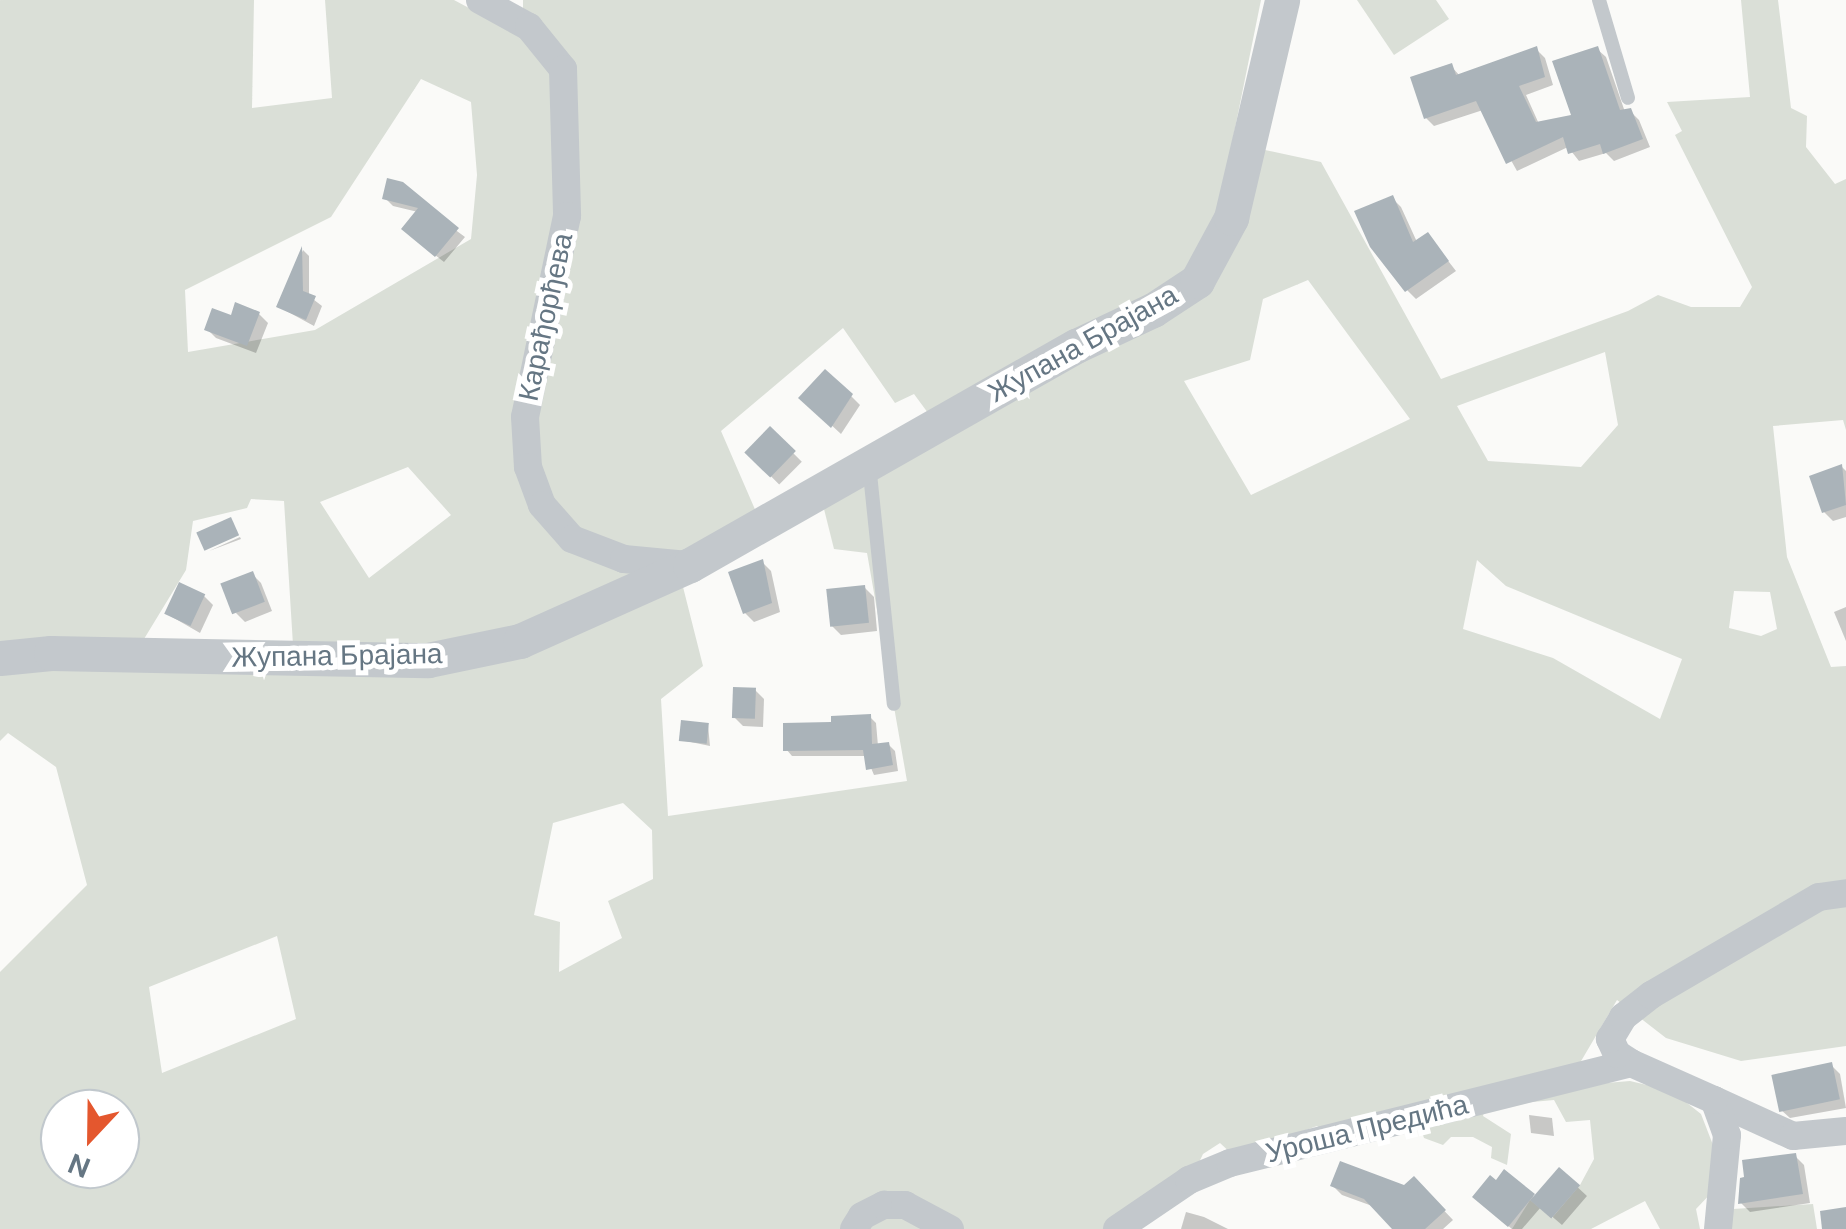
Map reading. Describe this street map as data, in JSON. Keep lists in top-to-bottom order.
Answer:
{
  "streets": {
    "street": ["Карађорђева", "Жупана Брајана", "Уроша Предића"]
  },
  "crossings": [
    ["Карађорђева", "Жупана Брајана"]
  ],
  "north": "bottom"
}
